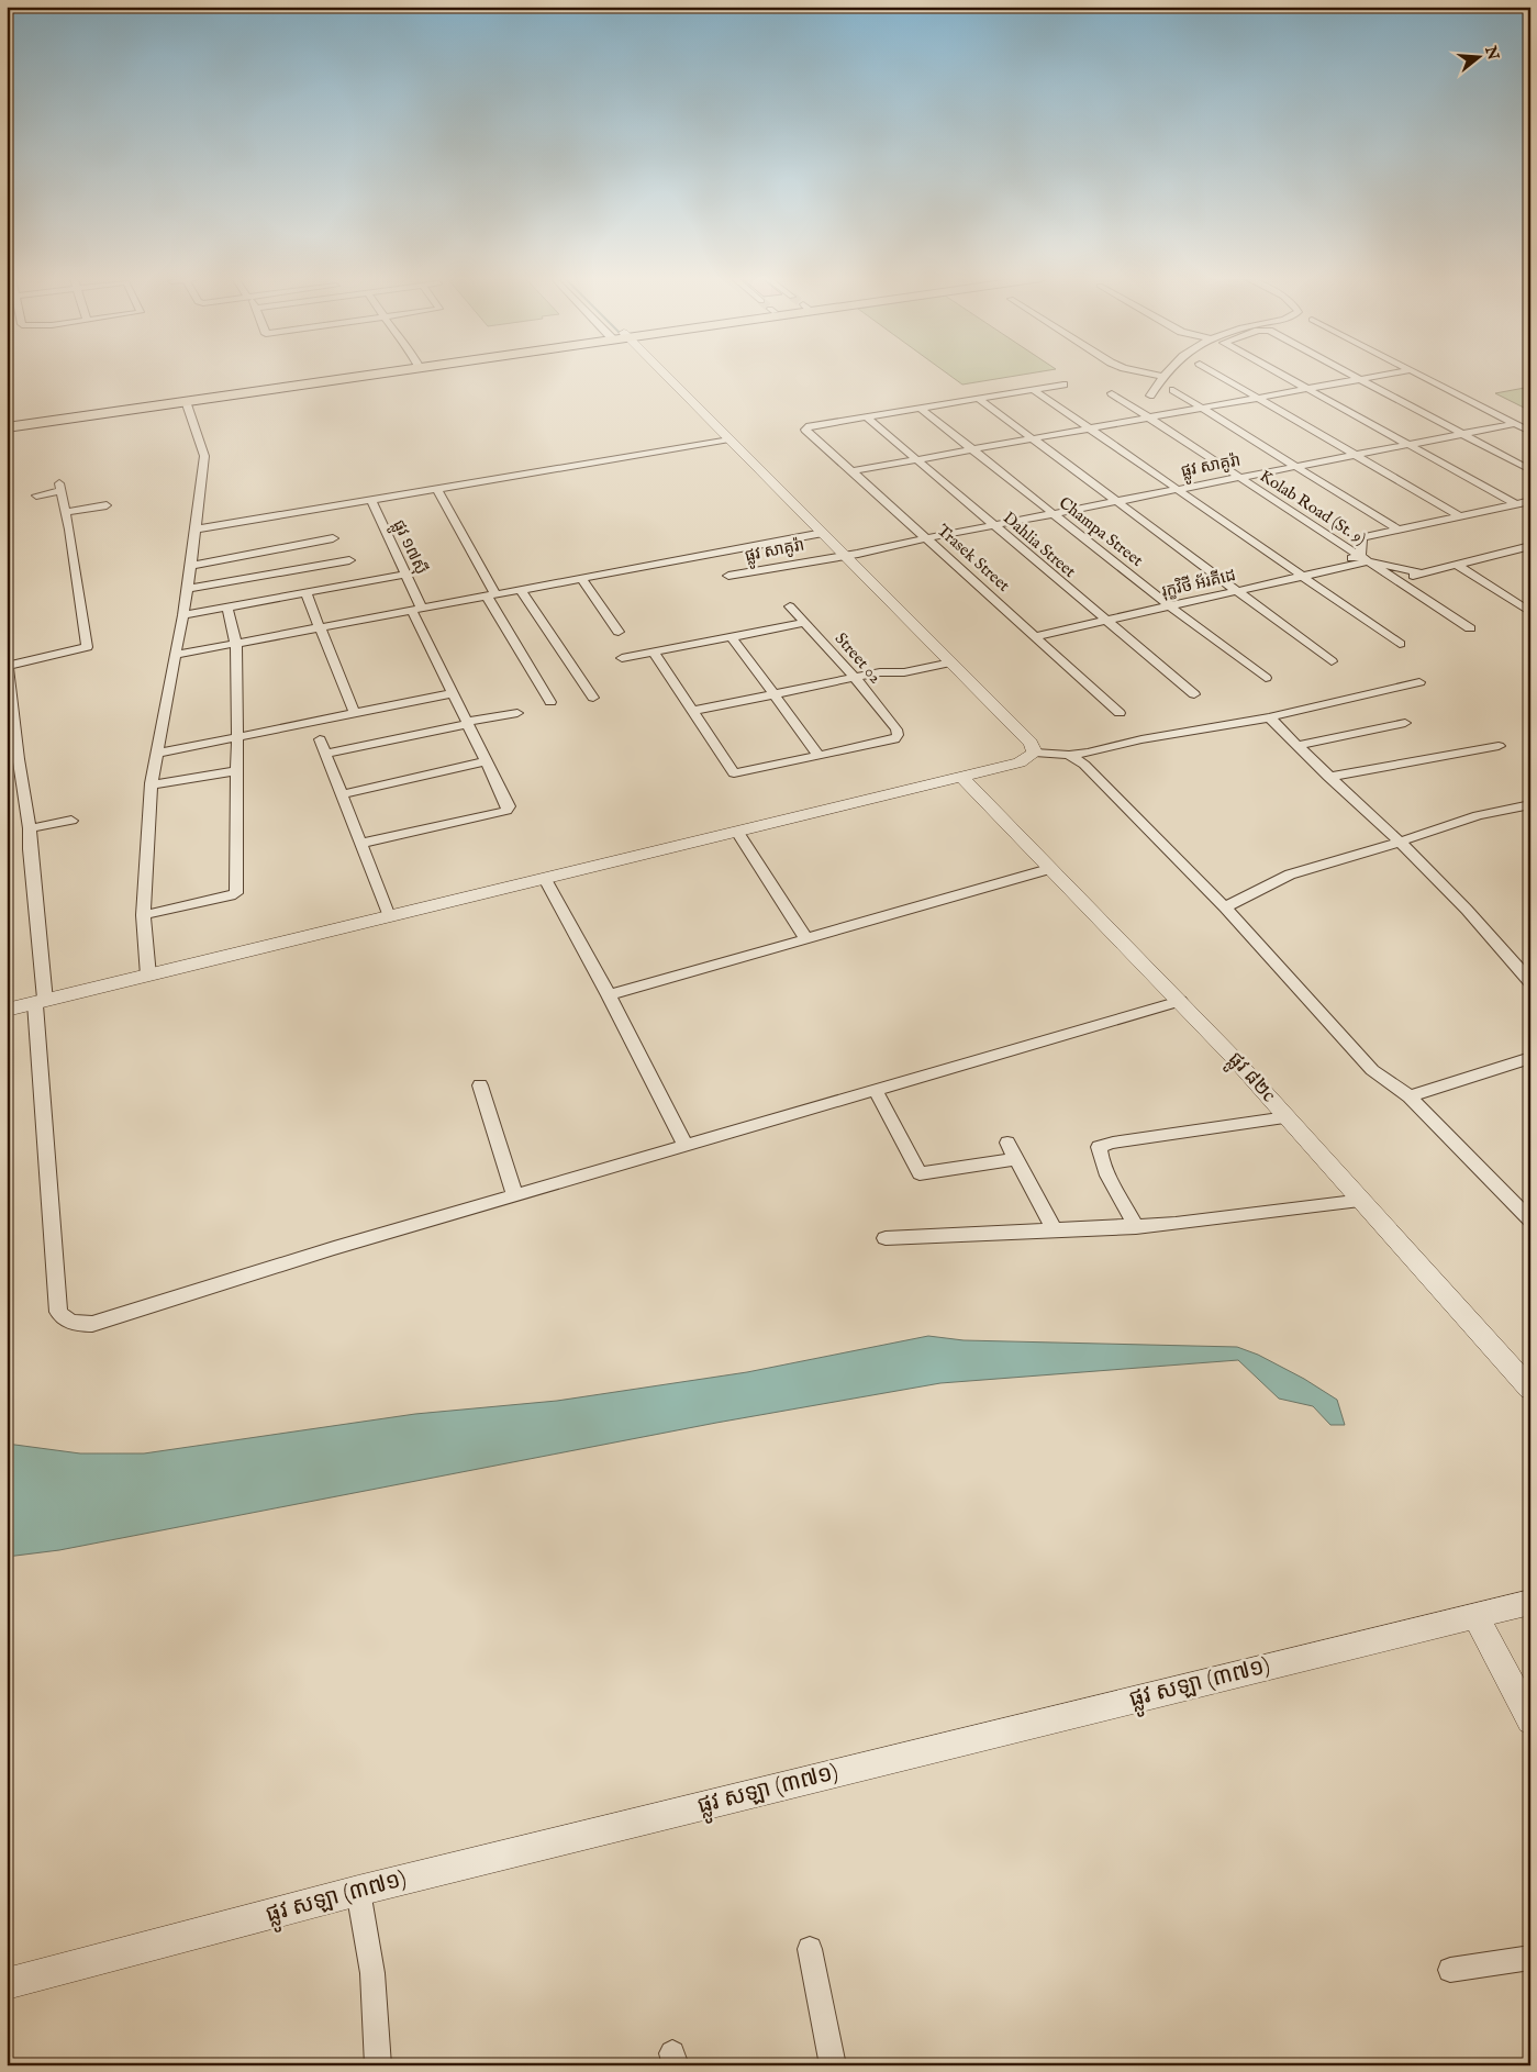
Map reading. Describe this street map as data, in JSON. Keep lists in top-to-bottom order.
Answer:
{
  "streets": {
    "street": [
      "ផ្លូវ សាគូរ៉ា",
      "Kolab Road (St. 9)",
      "Champa Street",
      "Dahlia Street",
      "ផ្លូវ ១៧ស៊ី",
      "Trasek Street",
      "រុក្ខវិថី អ័រគីដេ",
      "Street 02",
      "ផ្លូវ ៨២c",
      "ផ្លូវ សឡា (៣៧១)"
    ]
  },
  "crossings": [
    ["ផ្លូវ សាគូរ៉ា", "Kolab Road (St. 9)"],
    ["ផ្លូវ សាគូរ៉ា", "Champa Street"],
    ["ផ្លូវ សាគូរ៉ា", "Dahlia Street"],
    ["ផ្លូវ សាគូរ៉ា", "Trasek Street"],
    ["Kolab Road (St. 9)", "រុក្ខវិថី អ័រគីដេ"],
    ["Champa Street", "រុក្ខវិថី អ័រគីដេ"],
    ["Dahlia Street", "Trasek Street"],
    ["Dahlia Street", "រុក្ខវិថី អ័រគីដេ"],
    ["Trasek Street", "រុក្ខវិថី អ័រគីដេ"]
  ],
  "north": "right"
}
